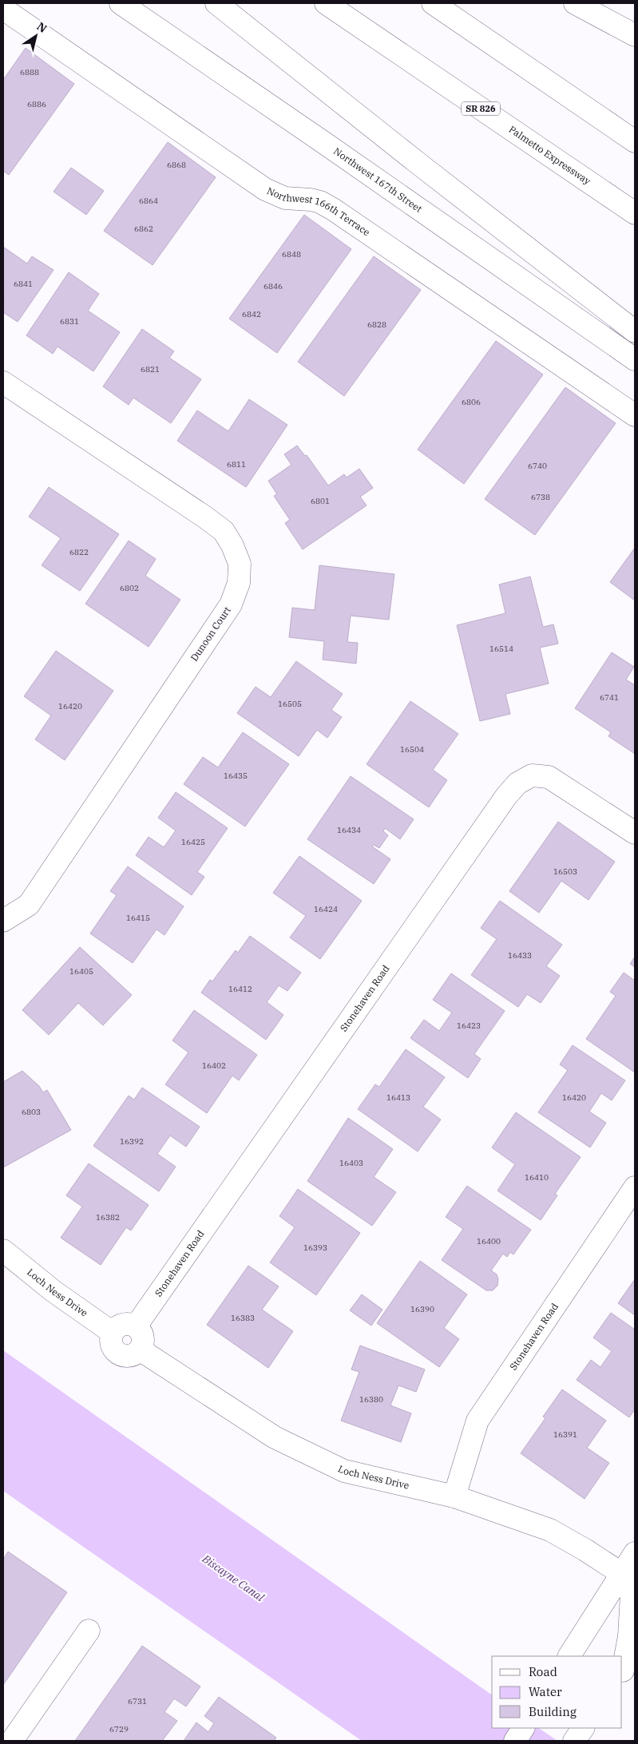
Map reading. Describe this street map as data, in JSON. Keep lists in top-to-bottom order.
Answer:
{
  "streets": {
    "main road": [
      "SR 826",
      "Palmetto Expressway",
      "Northwest 167th Street",
      "Northwest 166th Terrace",
      "Dunoon Court",
      "Stonehaven Road",
      "Loch Ness Drive"
    ]
  },
  "crossings": [
    ["Stonehaven Road", "Loch Ness Drive"]
  ],
  "water": ["Biscayne Canal"],
  "house_numbers": [
    "6888",
    "6886",
    "6868",
    "6864",
    "6862",
    "6848",
    "6841",
    "6846",
    "6842",
    "6831",
    "6828",
    "6821",
    "6806",
    "6811",
    "6740",
    "6738",
    "6801",
    "6822",
    "6802",
    "16514",
    "6741",
    "16505",
    "16420",
    "16504",
    "16435",
    "16434",
    "16425",
    "16503",
    "16424",
    "16415",
    "16433",
    "16405",
    "16412",
    "16423",
    "16402",
    "16413",
    "16420",
    "6803",
    "16392",
    "16403",
    "16410",
    "16382",
    "16400",
    "16393",
    "16390",
    "16383",
    "16380",
    "16391",
    "6731",
    "6729"
  ],
  "legend": ["Road", "Water", "Building"],
  "north": "top right"
}
